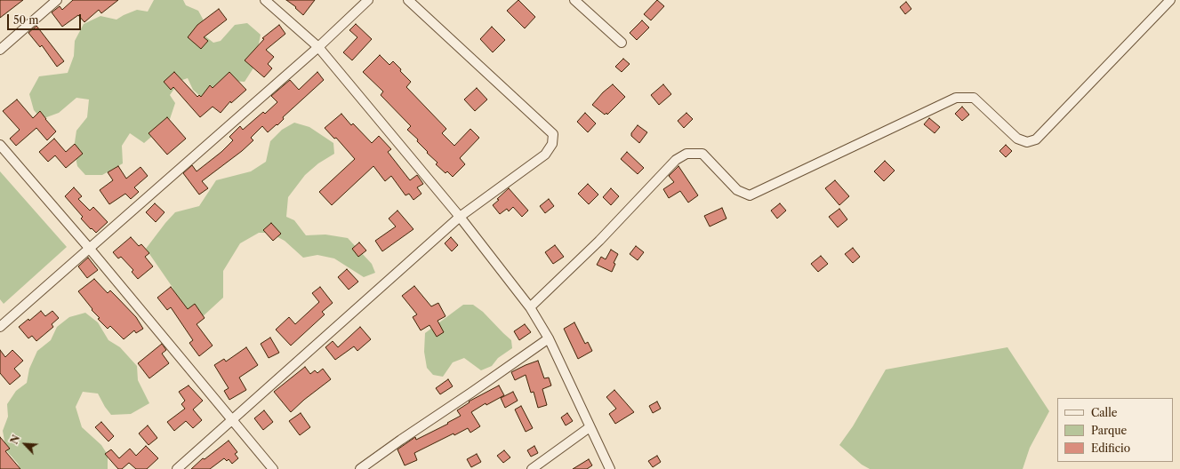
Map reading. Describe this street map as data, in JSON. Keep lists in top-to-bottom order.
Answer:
{
  "legend": ["Calle", "Parque", "Edificio"],
  "scale_bar": "50 m",
  "north": "top left"
}
